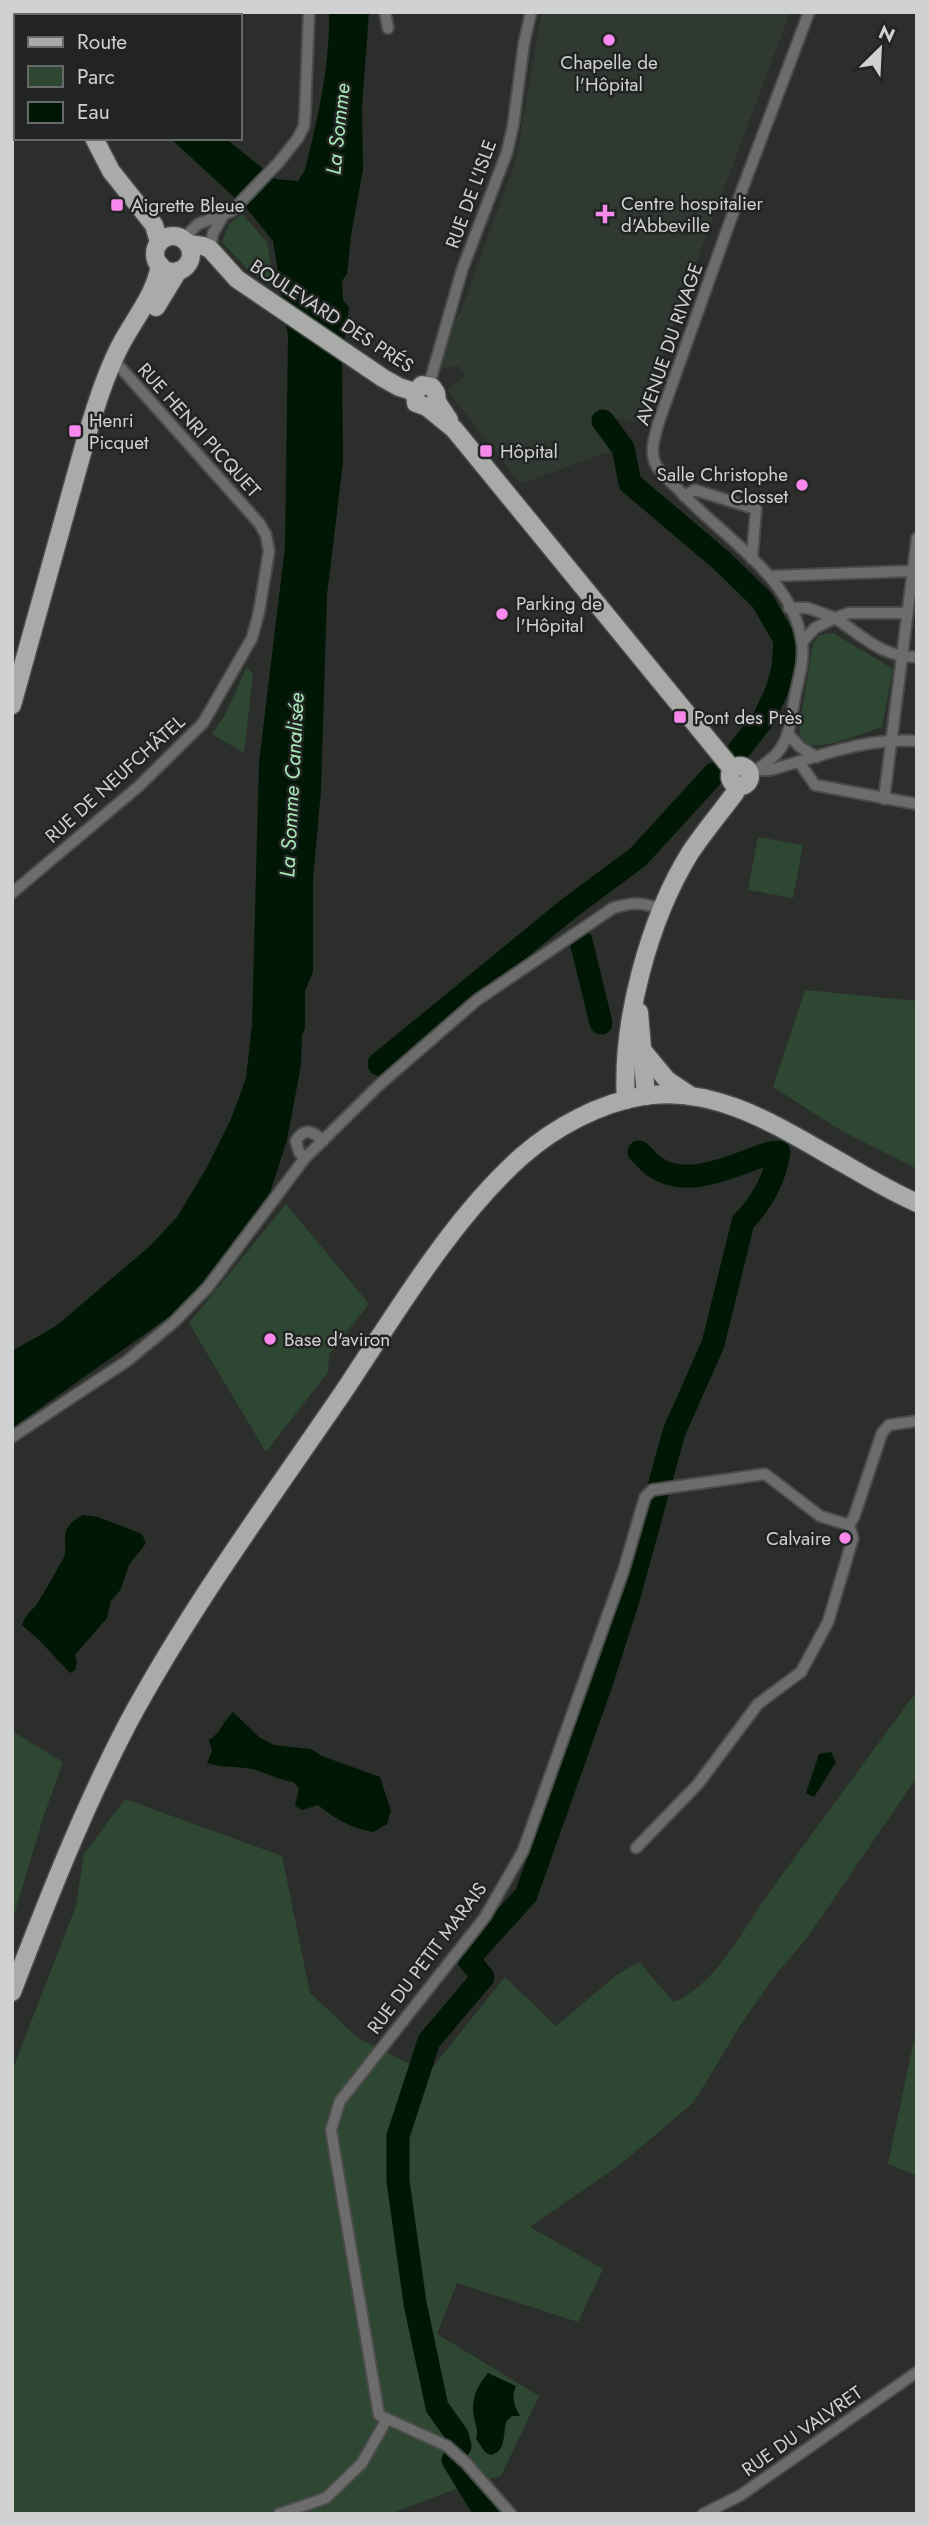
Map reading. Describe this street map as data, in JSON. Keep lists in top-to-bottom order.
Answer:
{
  "streets": {
    "main road": ["BOULEVARD DES PRÉS"],
    "street": [
      "RUE DE L'ISLE",
      "AVENUE DU RIVAGE",
      "RUE HENRI PICQUET",
      "RUE DE NEUFCHÂTEL",
      "RUE DU PETIT MARAIS",
      "RUE DU VALVRET"
    ]
  },
  "crossings": [
    ["RUE DE L'ISLE", "BOULEVARD DES PRÉS"],
    ["RUE HENRI PICQUET", "RUE DE NEUFCHÂTEL"]
  ],
  "water": ["La Somme", "La Somme Canalisée"],
  "places": {
    "other": [
      "Chapelle de l'Hôpital",
      "Salle Christophe Closset",
      "Parking de l'Hôpital",
      "Base d'aviron",
      "Calvaire"
    ],
    "transit": [
      "Aigrette Bleue",
      "Henri Picquet",
      "Hôpital",
      "Pont des Près"
    ],
    "health": ["Centre hospitalier d'Abbeville"]
  },
  "legend": ["Route", "Parc", "Eau"],
  "north": "top right"
}
